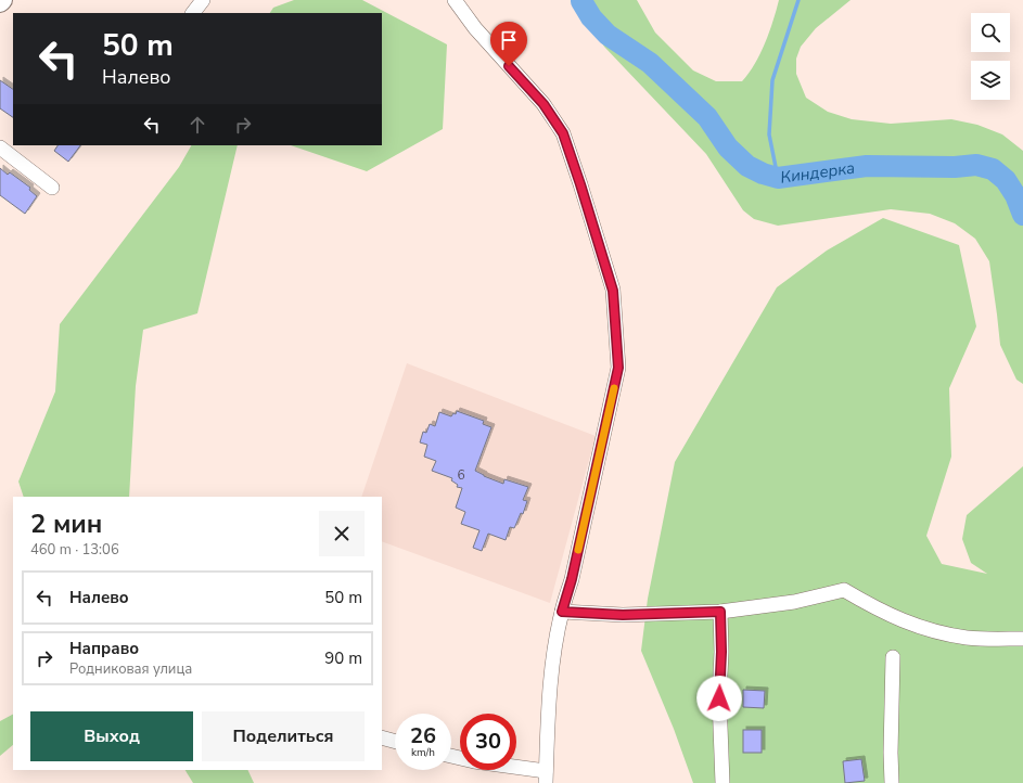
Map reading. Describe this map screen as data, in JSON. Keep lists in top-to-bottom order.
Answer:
{
  "water": ["Киндерка"],
  "house_numbers": ["6"],
  "page": {
    "turn": ["50 m", "Налево"],
    "heading": ["2 мин", "460 m · 13:06"],
    "list": [
      {
        "name": "Налево",
        "value": "50 m"
      },
      {
        "name": "Направо",
        "note": "Родниковая улица",
        "value": "90 m"
      }
    ],
    "buttons": ["Выход", "Поделиться"],
    "speed": "26 km/h",
    "limit": "30"
  }
}
